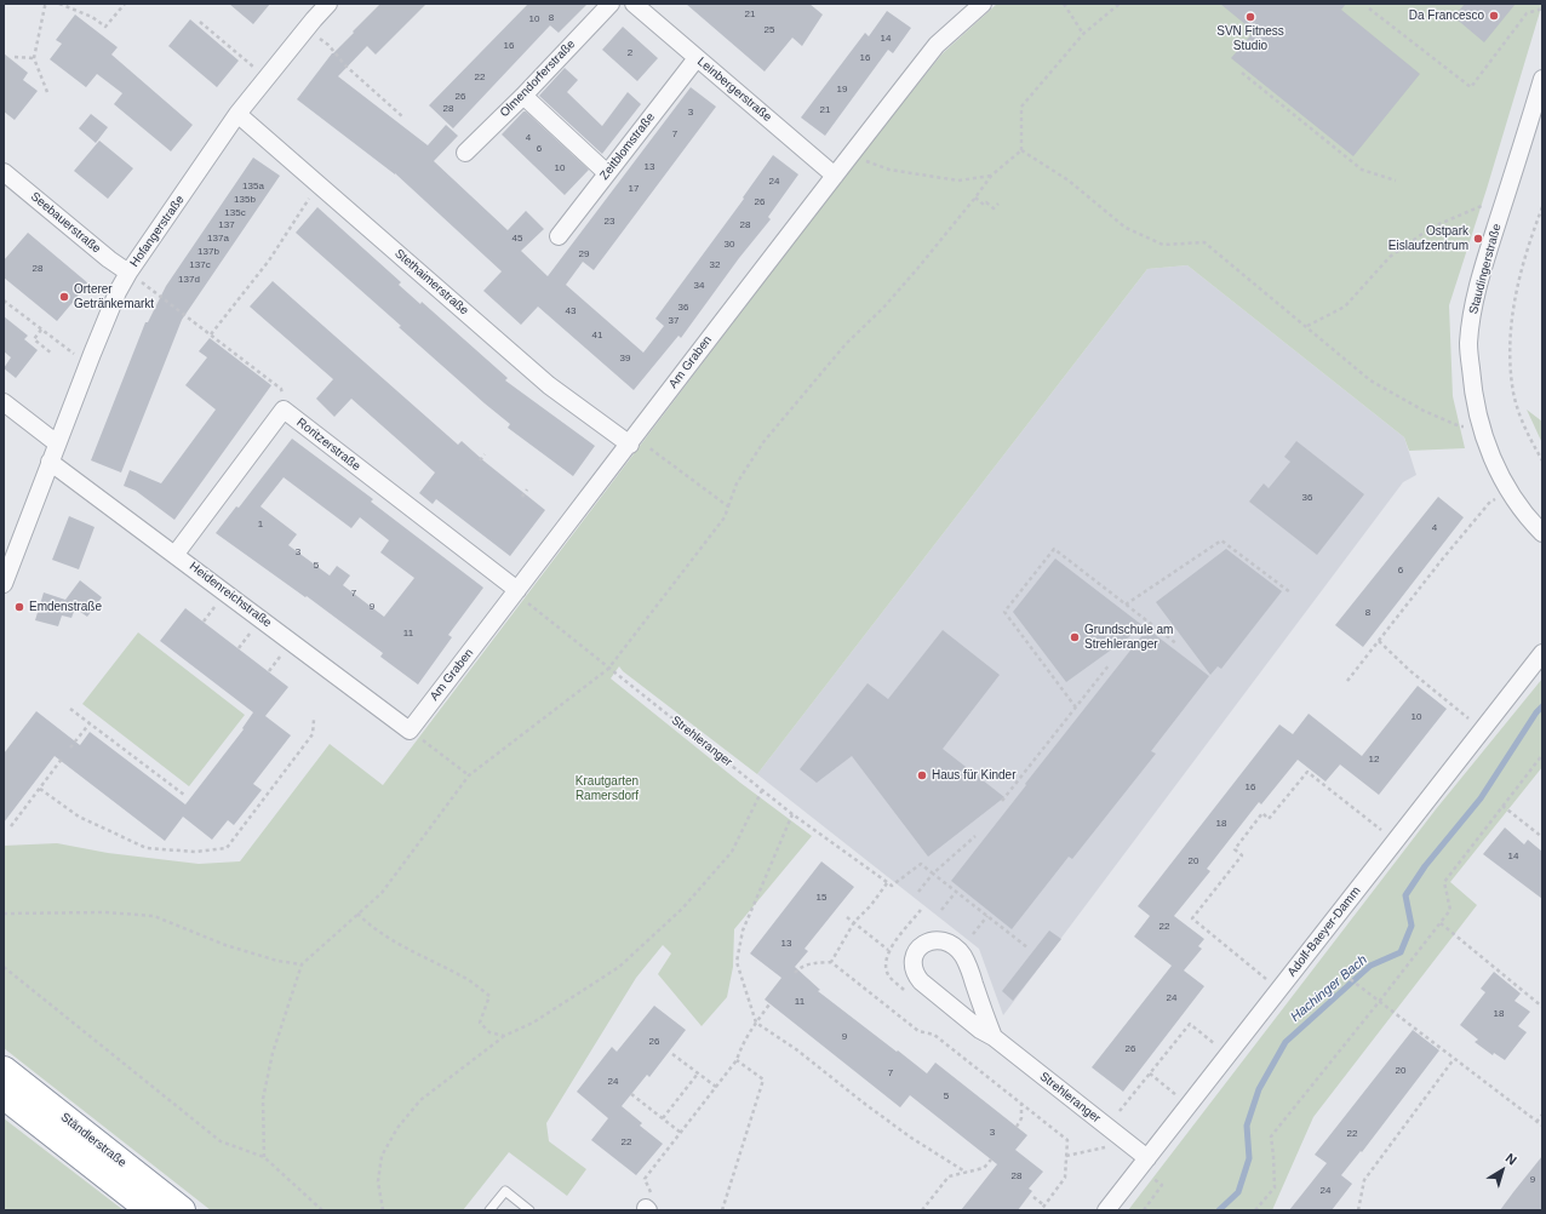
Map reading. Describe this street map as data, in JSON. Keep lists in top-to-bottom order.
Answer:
{
  "streets": {
    "highway": ["Ständlerstraße"],
    "street": [
      "Olmendorferstraße",
      "Leinbergerstraße",
      "Zeitblomstraße",
      "Seebauerstraße",
      "Hofangerstraße",
      "Staudingerstraße",
      "Stethaimerstraße",
      "Am Graben",
      "Roritzerstraße",
      "Heidenreichstraße",
      "Strehleranger",
      "Adolf-Baeyer-Damm"
    ]
  },
  "crossings": [
    ["Leinbergerstraße", "Zeitblomstraße"],
    ["Leinbergerstraße", "Am Graben"],
    ["Seebauerstraße", "Hofangerstraße"],
    ["Hofangerstraße", "Stethaimerstraße"],
    ["Hofangerstraße", "Heidenreichstraße"],
    ["Stethaimerstraße", "Am Graben"],
    ["Am Graben", "Roritzerstraße"],
    ["Am Graben", "Heidenreichstraße"],
    ["Am Graben", "Strehleranger"],
    ["Roritzerstraße", "Strehleranger"],
    ["Strehleranger", "Adolf-Baeyer-Damm"]
  ],
  "water": ["Hachinger Bach"],
  "parks": ["Krautgarten Ramersdorf"],
  "places": [
    "Da Francesco",
    "SVN Fitness Studio",
    "Ostpark Eislaufzentrum",
    "Orterer Getränkemarkt",
    "Emdenstraße",
    "Grundschule am Strehleranger",
    "Haus für Kinder"
  ],
  "house_numbers": [
    "21",
    "8",
    "10",
    "25",
    "14",
    "16",
    "2",
    "16",
    "22",
    "19",
    "26",
    "28",
    "21",
    "3",
    "7",
    "4",
    "6",
    "13",
    "10",
    "24",
    "135a",
    "17",
    "135b",
    "26",
    "135c",
    "23",
    "137",
    "28",
    "137a",
    "45",
    "30",
    "137b",
    "29",
    "137c",
    "32",
    "28",
    "137d",
    "34",
    "36",
    "43",
    "37",
    "41",
    "39",
    "36",
    "1",
    "4",
    "3",
    "5",
    "6",
    "7",
    "9",
    "8",
    "11",
    "10",
    "12",
    "16",
    "18",
    "14",
    "20",
    "15",
    "22",
    "13",
    "24",
    "11",
    "18",
    "9",
    "26",
    "26",
    "20",
    "7",
    "24",
    "5",
    "3",
    "22",
    "22",
    "28",
    "9",
    "24"
  ],
  "north": "top right"
}
